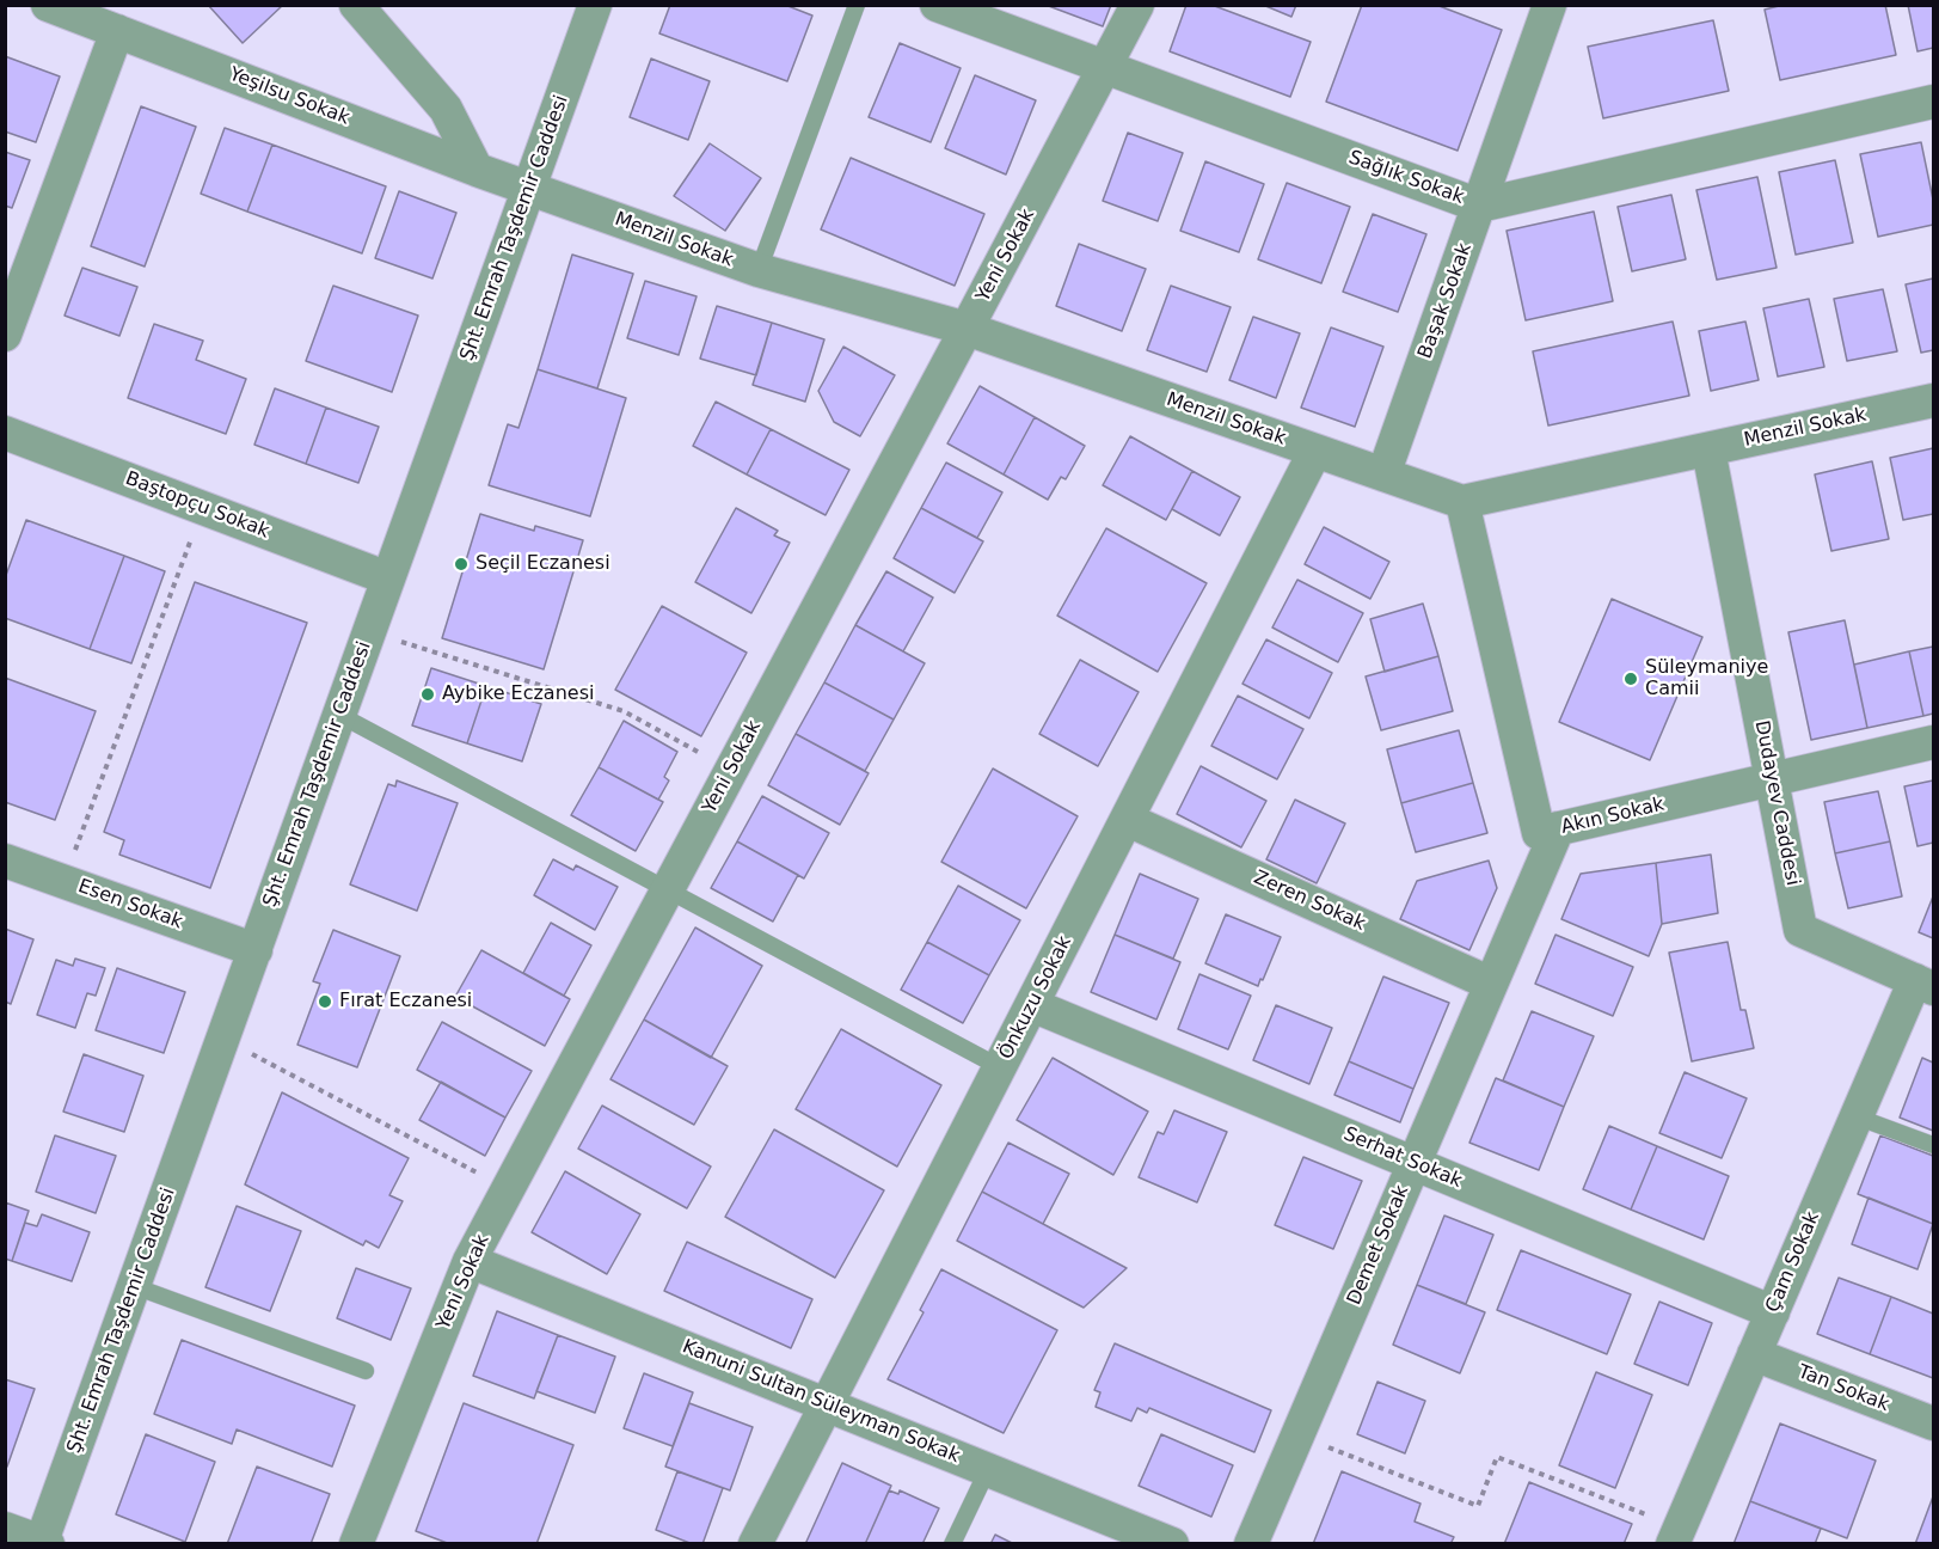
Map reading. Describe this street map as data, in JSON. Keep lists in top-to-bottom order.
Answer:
{
  "streets": {
    "street": [
      "Yeşilsu Sokak",
      "Sağlık Sokak",
      "Şht. Emrah Taşdemir Caddesi",
      "Menzil Sokak",
      "Yeni Sokak",
      "Başak Sokak",
      "Baştopçu Sokak",
      "Dudayev Caddesi",
      "Akın Sokak",
      "Zeren Sokak",
      "Esen Sokak",
      "Önkuzu Sokak",
      "Serhat Sokak",
      "Demet Sokak",
      "Çam Sokak",
      "Tan Sokak",
      "Kanuni Sultan Süleyman Sokak"
    ]
  },
  "crossings": [
    ["Yeşilsu Sokak", "Şht. Emrah Taşdemir Caddesi"],
    ["Yeşilsu Sokak", "Menzil Sokak"],
    ["Sağlık Sokak", "Yeni Sokak"],
    ["Sağlık Sokak", "Başak Sokak"],
    ["Şht. Emrah Taşdemir Caddesi", "Menzil Sokak"],
    ["Şht. Emrah Taşdemir Caddesi", "Baştopçu Sokak"],
    ["Şht. Emrah Taşdemir Caddesi", "Esen Sokak"],
    ["Menzil Sokak", "Yeni Sokak"],
    ["Menzil Sokak", "Başak Sokak"],
    ["Menzil Sokak", "Dudayev Caddesi"],
    ["Menzil Sokak", "Akın Sokak"],
    ["Menzil Sokak", "Önkuzu Sokak"],
    ["Yeni Sokak", "Kanuni Sultan Süleyman Sokak"],
    ["Dudayev Caddesi", "Akın Sokak"],
    ["Dudayev Caddesi", "Çam Sokak"],
    ["Akın Sokak", "Demet Sokak"],
    ["Zeren Sokak", "Önkuzu Sokak"],
    ["Zeren Sokak", "Demet Sokak"],
    ["Önkuzu Sokak", "Serhat Sokak"],
    ["Önkuzu Sokak", "Kanuni Sultan Süleyman Sokak"],
    ["Serhat Sokak", "Demet Sokak"],
    ["Serhat Sokak", "Çam Sokak"],
    ["Çam Sokak", "Tan Sokak"]
  ],
  "places": [
    "Seçil Eczanesi",
    "Süleymaniye Camii",
    "Aybike Eczanesi",
    "Fırat Eczanesi"
  ]
}
